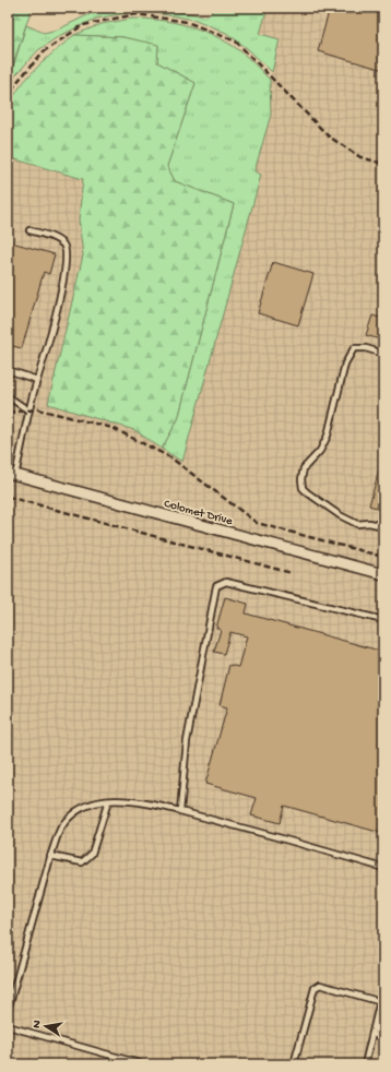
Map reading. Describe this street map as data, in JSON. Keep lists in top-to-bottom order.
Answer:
{
  "streets": {
    "street": ["Colomet Drive"]
  },
  "north": "left"
}
